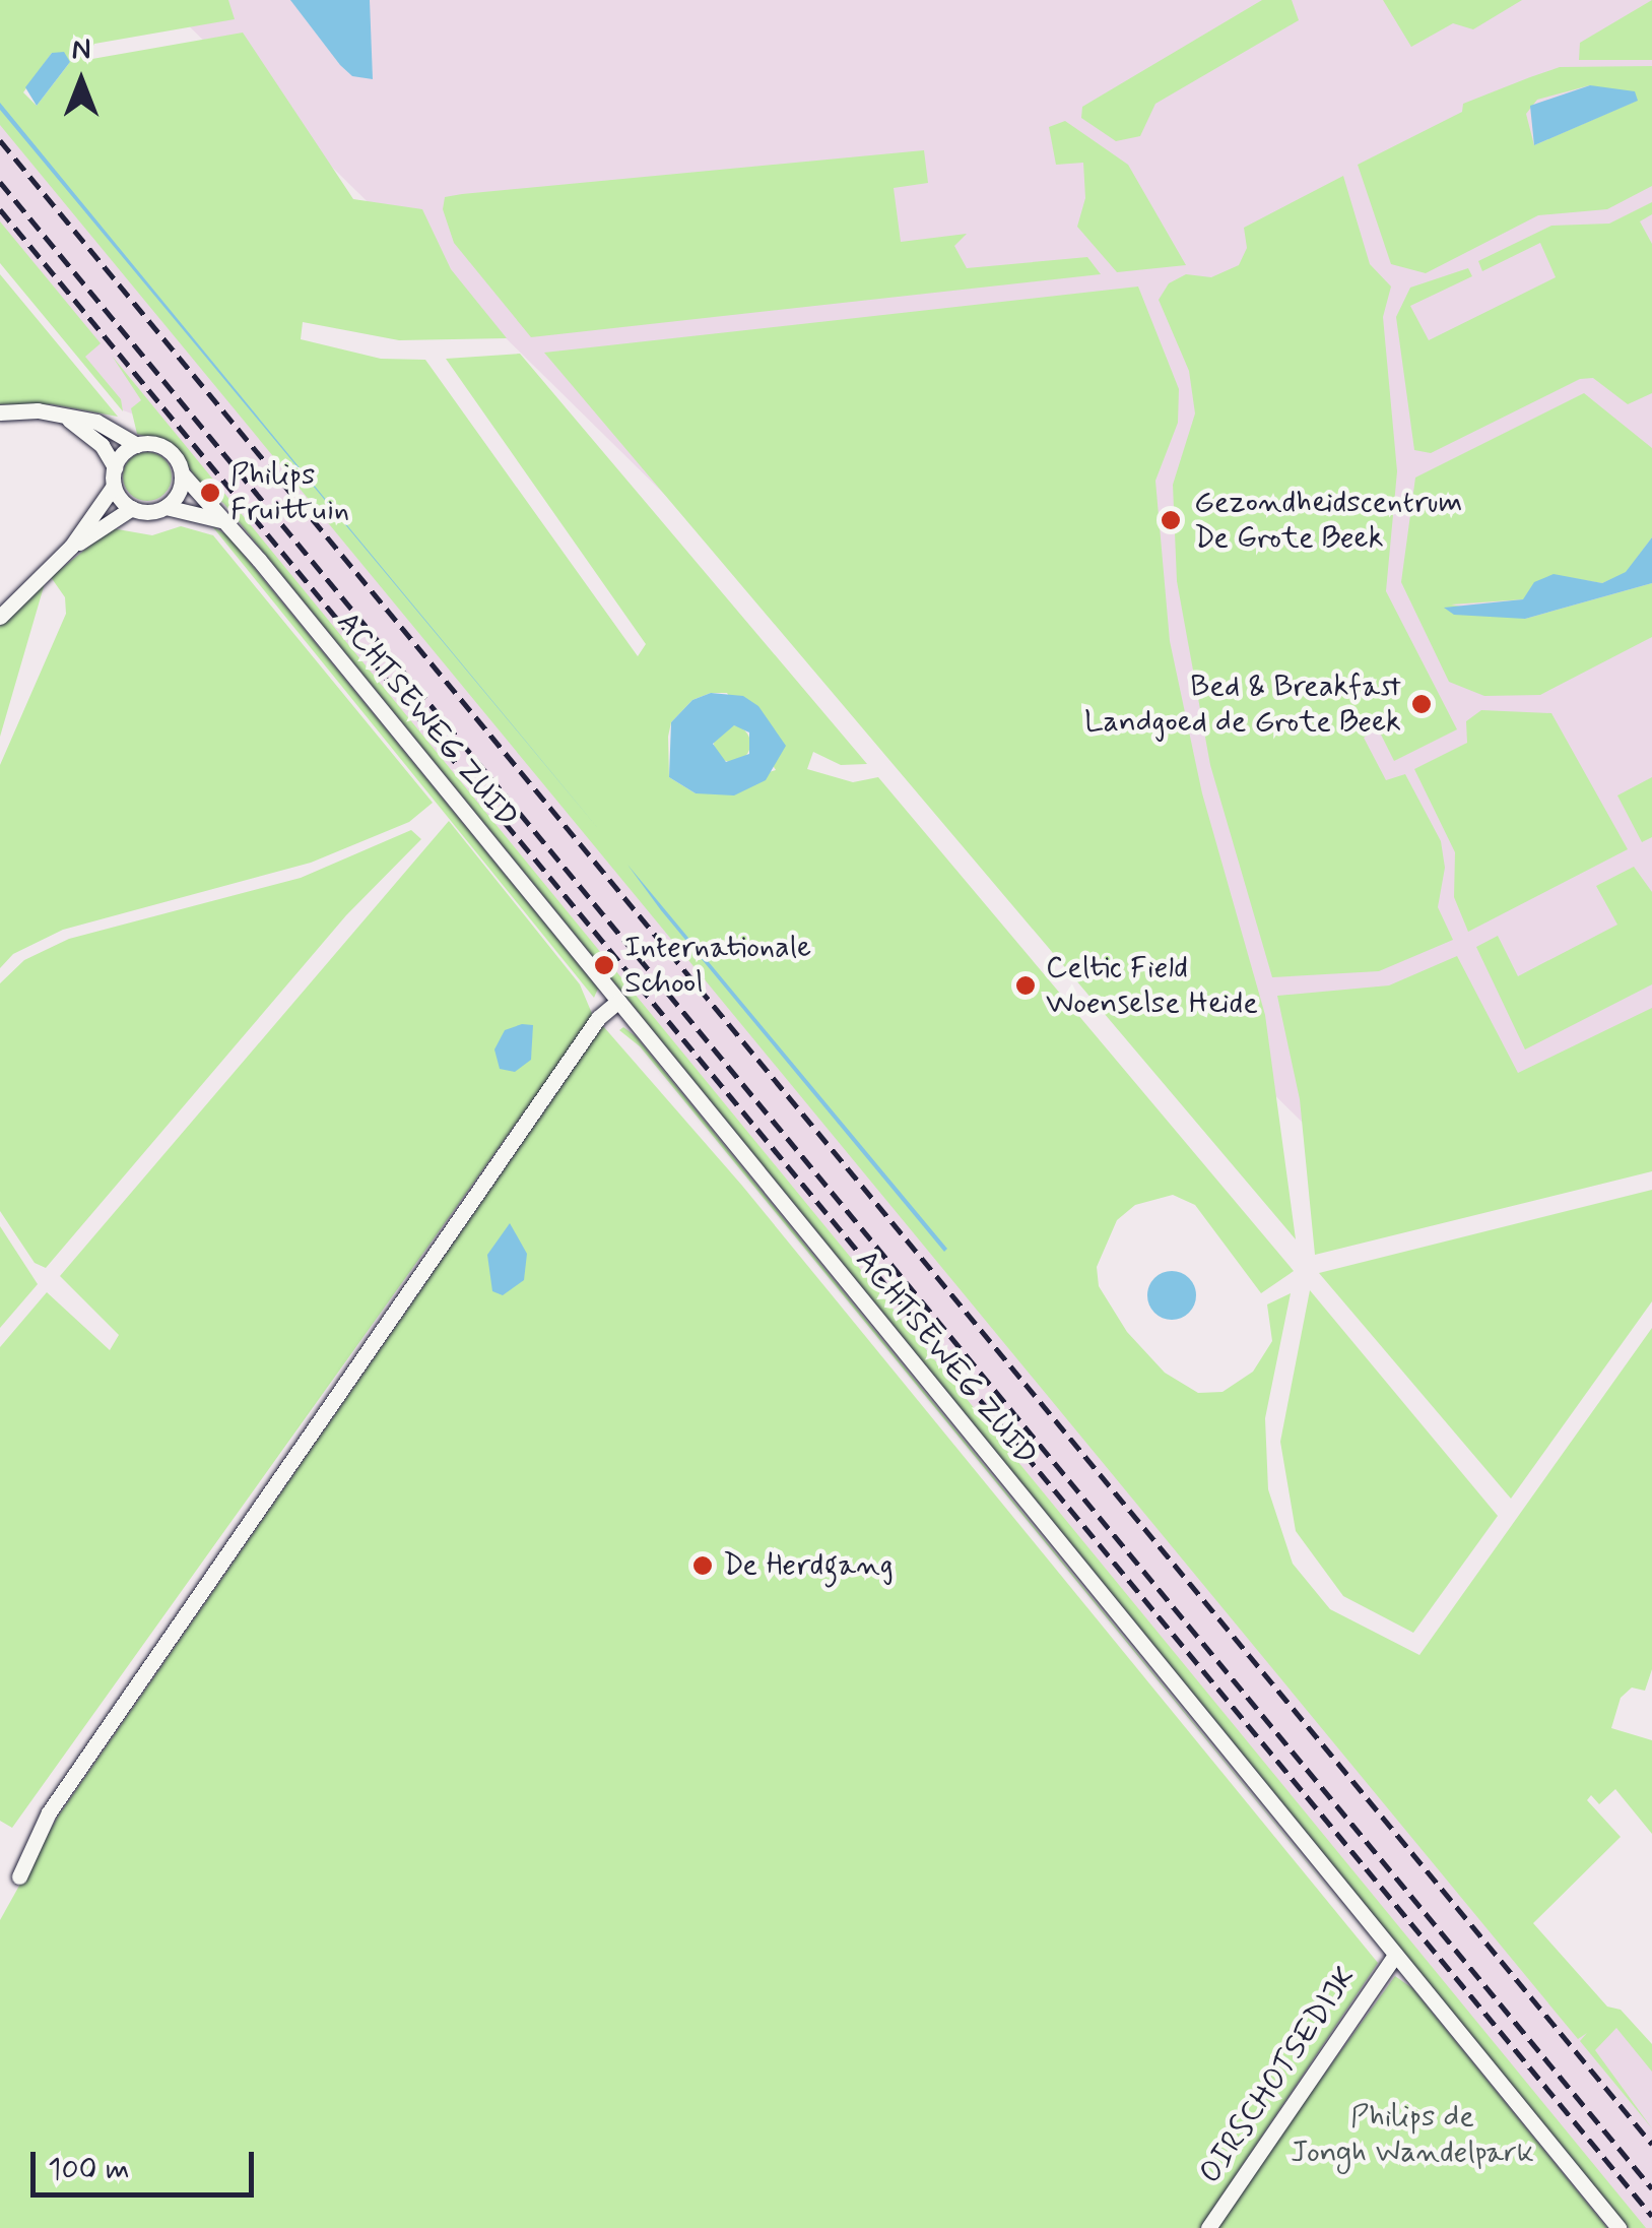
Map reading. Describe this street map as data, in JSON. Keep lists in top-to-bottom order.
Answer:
{
  "streets": {
    "street": ["ACHTSEWEG ZUID", "OIRSCHOTSEDIJK"]
  },
  "crossings": [
    ["ACHTSEWEG ZUID", "OIRSCHOTSEDIJK"]
  ],
  "parks": ["Philips de Jongh Wandelpark"],
  "places": [
    "Philips Fruittuin",
    "Gezondheidscentrum De Grote Beek",
    "Bed & Breakfast Landgoed de Grote Beek",
    "Internationale School",
    "Celtic Field Woenselse Heide",
    "De Herdgang"
  ],
  "scale_bar": "100 m",
  "north": "top"
}
